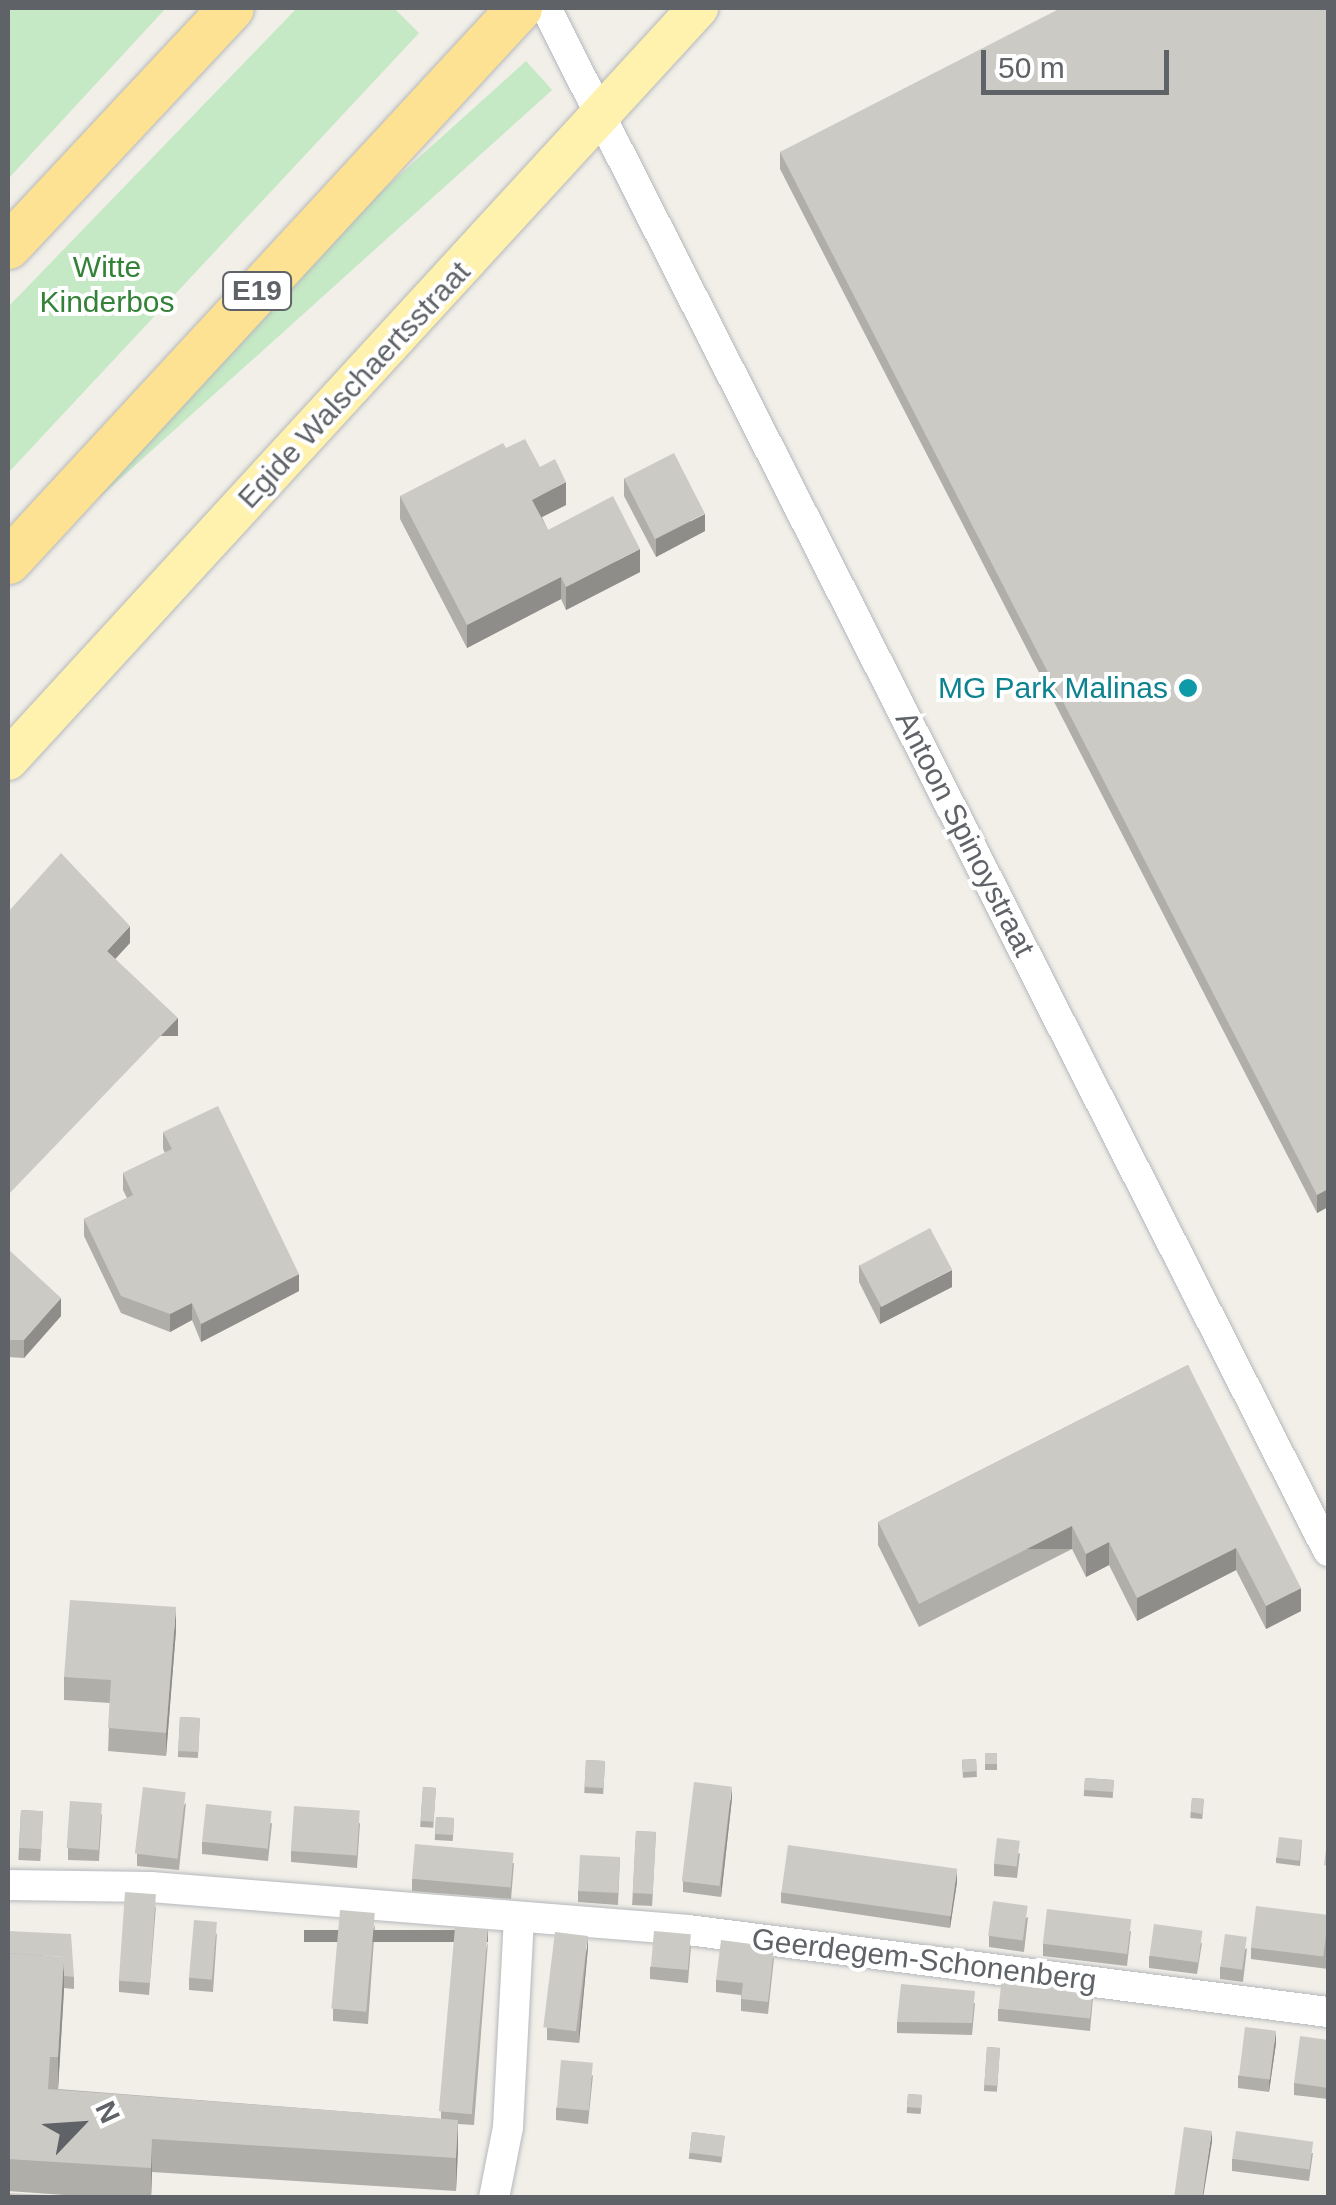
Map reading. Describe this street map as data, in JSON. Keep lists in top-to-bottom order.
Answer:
{
  "streets": {
    "highway": ["E19"],
    "main road": ["Egide Walschaertsstraat"],
    "street": ["Antoon Spinoystraat", "Geerdegem-Schonenberg"]
  },
  "crossings": [
    ["E19", "Antoon Spinoystraat"],
    ["Egide Walschaertsstraat", "Antoon Spinoystraat"]
  ],
  "parks": ["Witte Kinderbos"],
  "places": ["MG Park Malinas"],
  "scale_bar": "50 m",
  "north": "top right"
}
